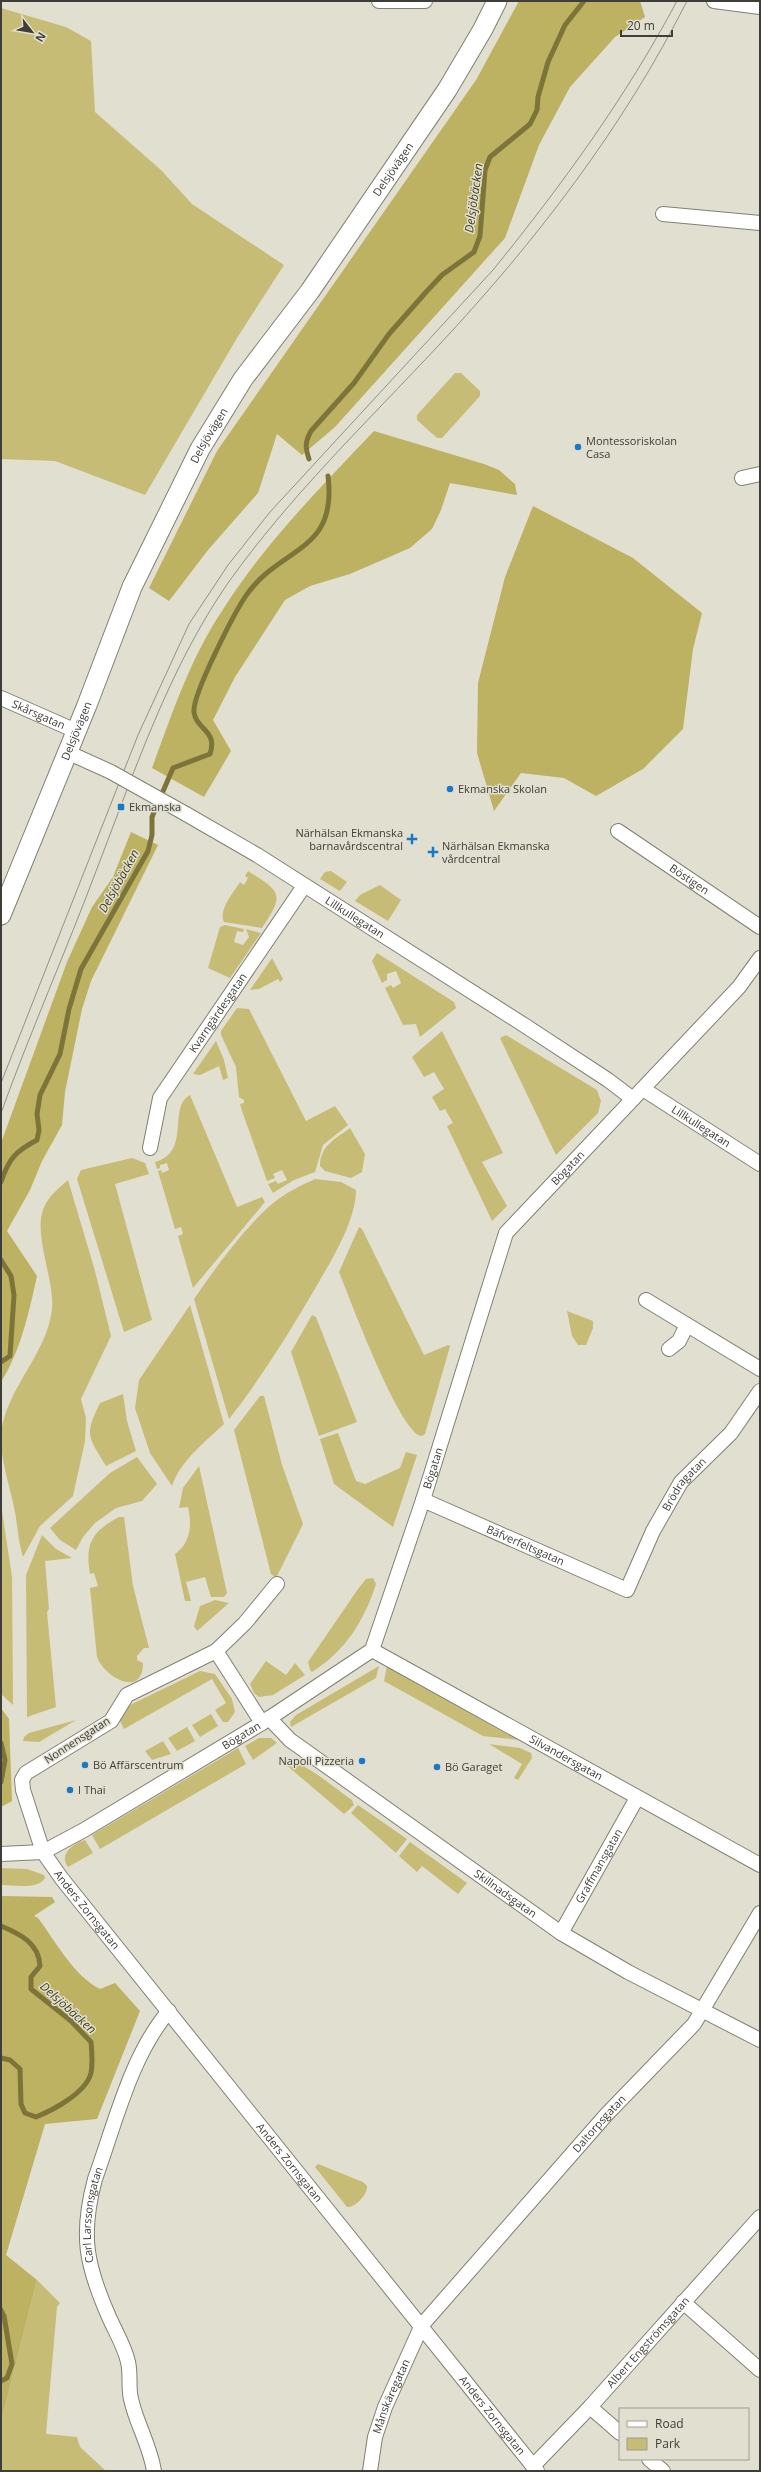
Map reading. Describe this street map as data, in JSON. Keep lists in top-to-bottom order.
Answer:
{
  "streets": {
    "street": [
      "Delsjövägen",
      "Skårsgatan",
      "Böstigen",
      "Lillkullegatan",
      "Kvarngärdesgatan",
      "Bögatan",
      "Brödragatan",
      "Bäfverfeltsgatan",
      "Nonnensgatan",
      "Silvandersgatan",
      "Graffmansgatan",
      "Skillnadsgatan",
      "Anders Zornsgatan",
      "Daltorpsgatan",
      "Carl Larssonsgatan",
      "Albert Engströmsgatan",
      "Månskäregatan"
    ]
  },
  "crossings": [
    ["Delsjövägen", "Skårsgatan"],
    ["Delsjövägen", "Lillkullegatan"],
    ["Lillkullegatan", "Kvarngärdesgatan"],
    ["Lillkullegatan", "Bögatan"],
    ["Bögatan", "Bäfverfeltsgatan"],
    ["Bögatan", "Nonnensgatan"],
    ["Bögatan", "Silvandersgatan"],
    ["Bögatan", "Skillnadsgatan"],
    ["Bögatan", "Anders Zornsgatan"],
    ["Brödragatan", "Bäfverfeltsgatan"],
    ["Nonnensgatan", "Anders Zornsgatan"],
    ["Silvandersgatan", "Graffmansgatan"],
    ["Graffmansgatan", "Skillnadsgatan"],
    ["Skillnadsgatan", "Daltorpsgatan"],
    ["Anders Zornsgatan", "Daltorpsgatan"],
    ["Anders Zornsgatan", "Carl Larssonsgatan"],
    ["Anders Zornsgatan", "Albert Engströmsgatan"],
    ["Anders Zornsgatan", "Månskäregatan"],
    ["Daltorpsgatan", "Månskäregatan"]
  ],
  "water": ["Delsjöbäcken"],
  "places": {
    "other": [
      "Montessoriskolan Casa",
      "Ekmanska Skolan",
      "Napoli Pizzeria",
      "Bö Affärscentrum",
      "Bö Garaget",
      "I Thai"
    ],
    "transit": ["Ekmanska"],
    "health": ["Närhälsan Ekmanska barnavårdscentral", "Närhälsan Ekmanska vårdcentral"]
  },
  "legend": ["Road", "Park"],
  "scale_bar": "20 m",
  "north": "bottom right"
}
